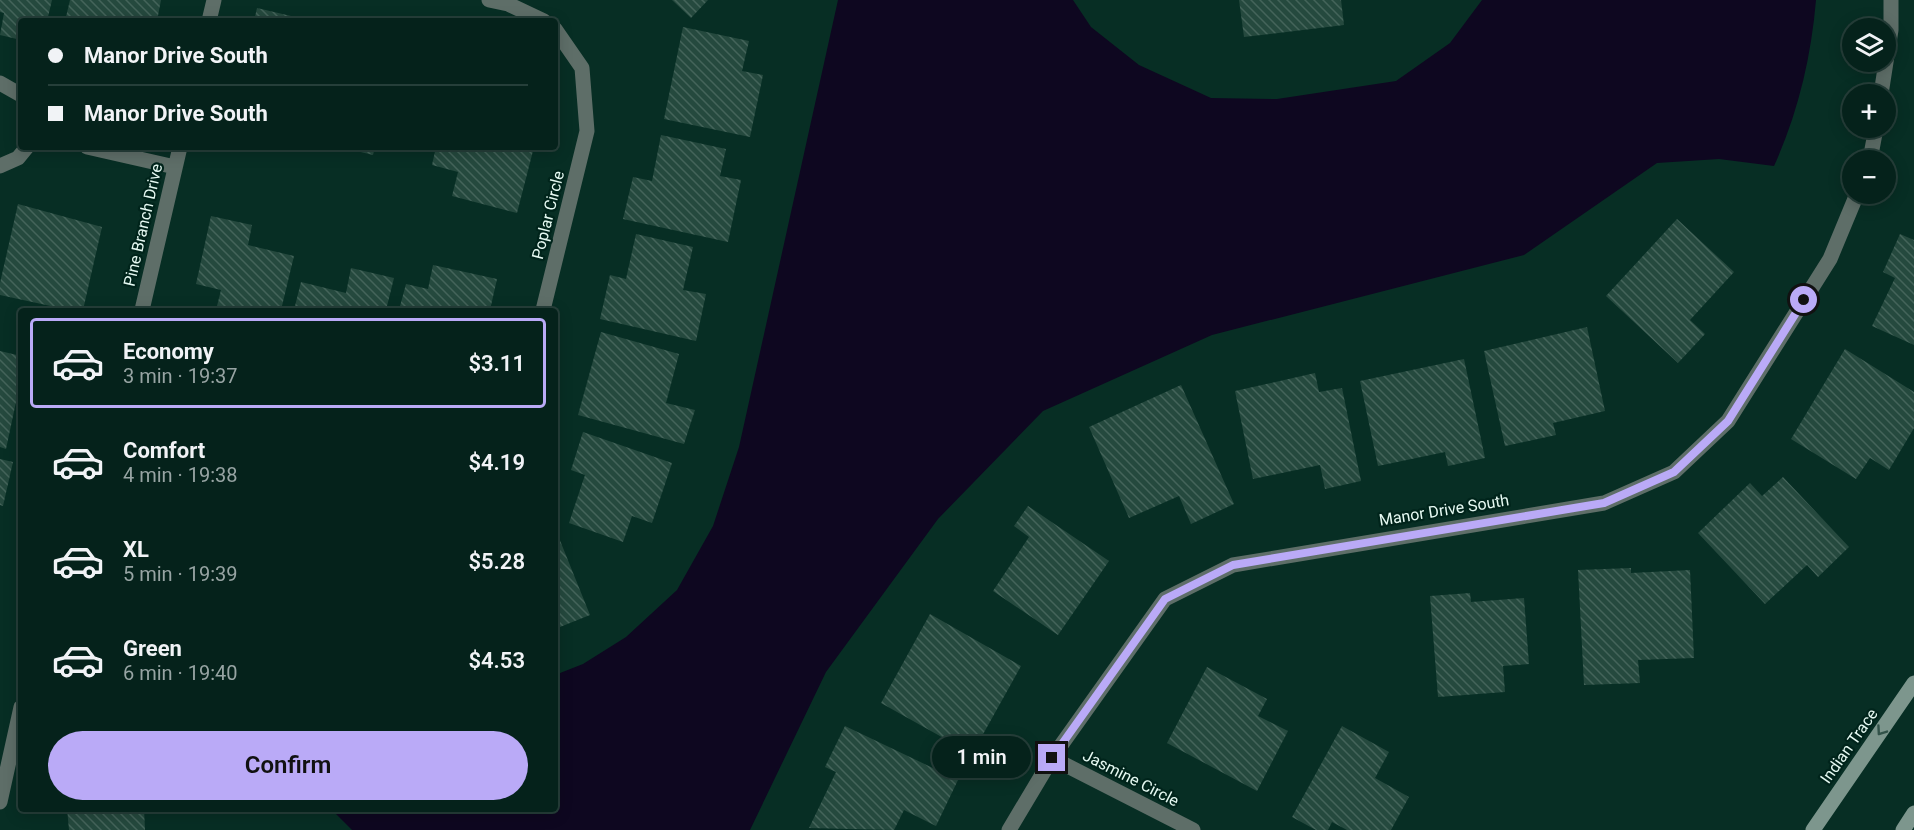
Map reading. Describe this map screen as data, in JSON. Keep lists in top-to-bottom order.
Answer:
{
  "streets": {
    "main road": ["Indian Trace"],
    "street": [
      "Poplar Circle",
      "Pine Branch Drive",
      "Manor Drive South",
      "Jasmine Circle"
    ]
  },
  "crossings": [
    ["Manor Drive South", "Jasmine Circle"]
  ],
  "one_way": ["Indian Trace"],
  "page": {
    "map_buttons": ["+", "−"],
    "banner": ["Manor Drive South", "Manor Drive South"],
    "list": [
      {
        "name": "Economy",
        "note": "3 min · 19:37",
        "value": "$3.11"
      },
      {
        "name": "Comfort",
        "note": "4 min · 19:38",
        "value": "$4.19"
      },
      {
        "name": "XL",
        "note": "5 min · 19:39",
        "value": "$5.28"
      },
      {
        "name": "Green",
        "note": "6 min · 19:40",
        "value": "$4.53"
      }
    ],
    "buttons": "Confirm",
    "bubble": "1 min"
  }
}
